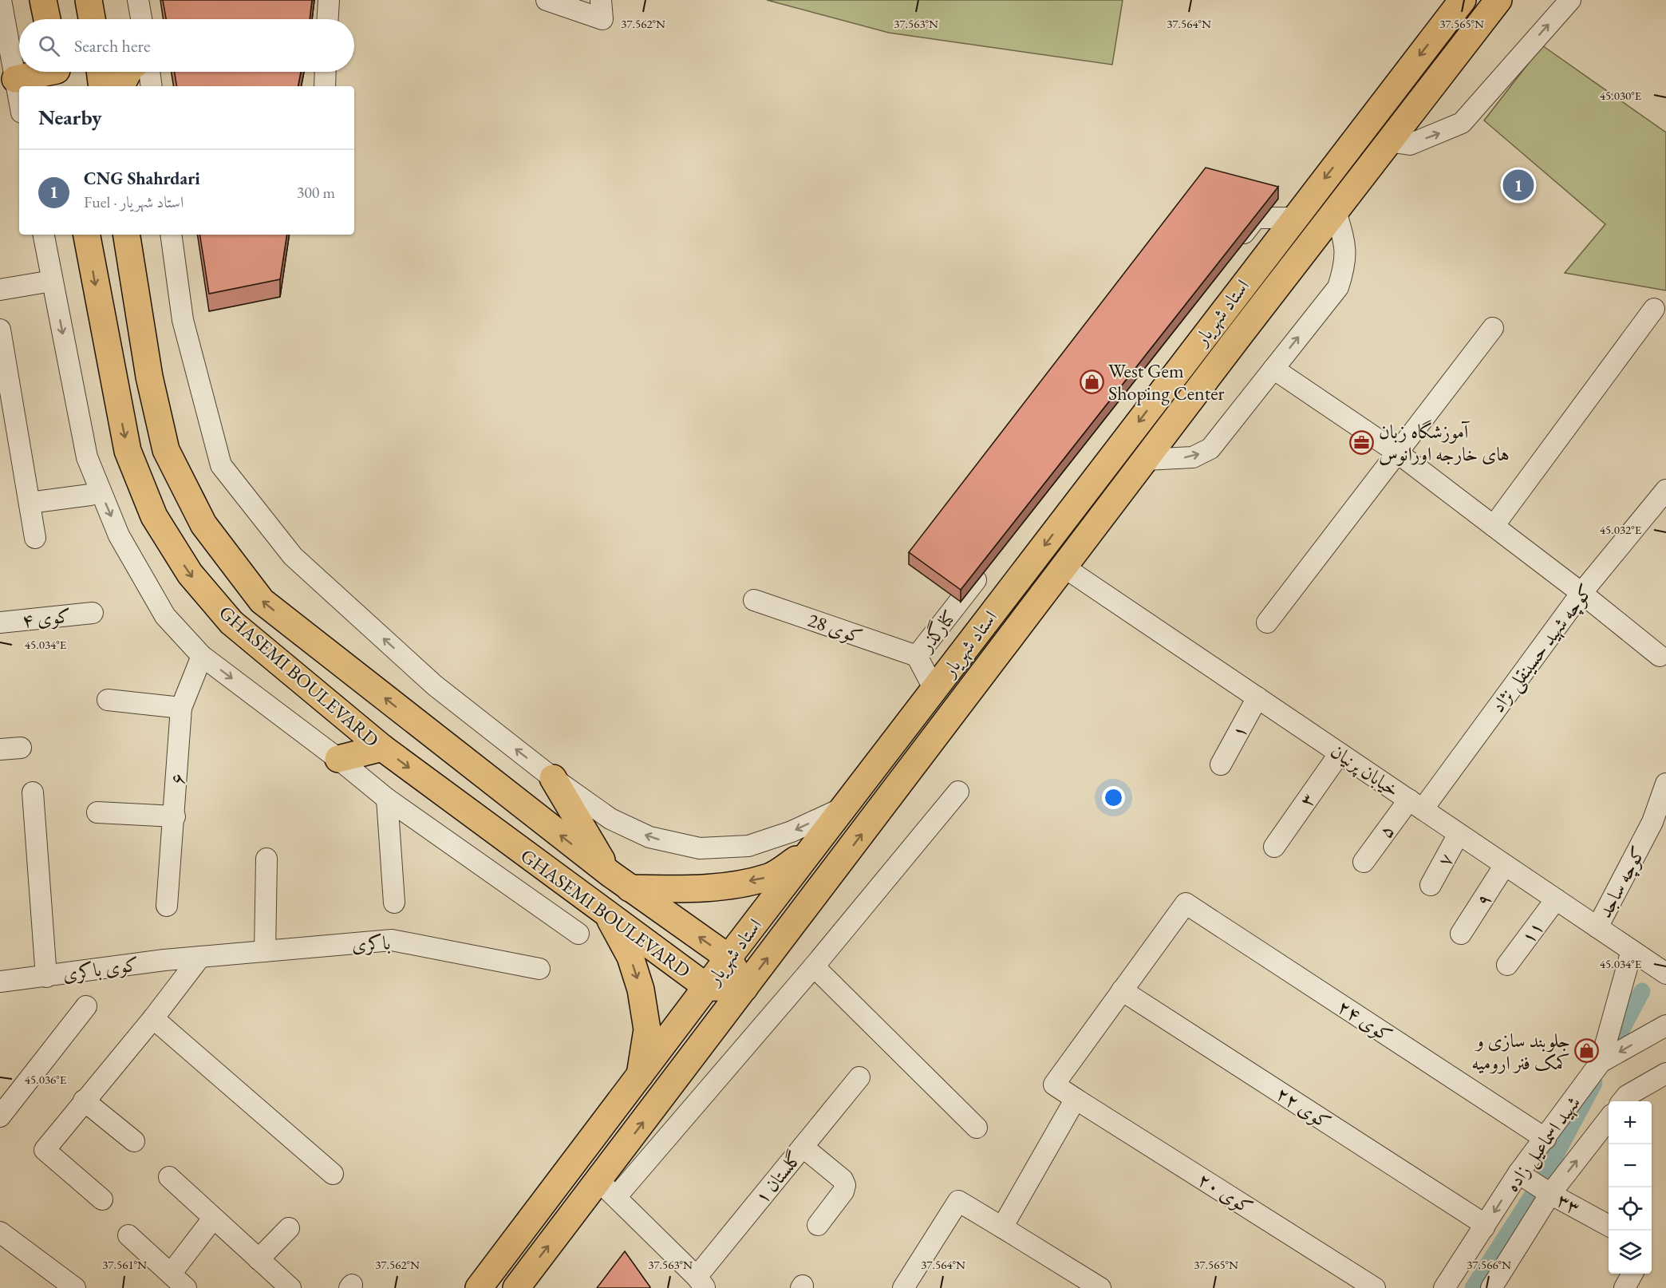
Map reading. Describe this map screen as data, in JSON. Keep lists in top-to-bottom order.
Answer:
{
  "streets": {
    "main road": ["استاد شهریار", "GHASEMI BOULEVARD"],
    "street": [
      "کوی ۴",
      "کوی 28",
      "کنارگذر",
      "کوچه شهید حسینقلی نژاد",
      "۱",
      "خیابان پرنیان",
      "۶",
      "۳",
      "۵",
      "۷",
      "کوچه ساجد",
      "۹",
      "۱۱",
      "باکری",
      "کوی باکری",
      "کوی ۲۴",
      "کوی ۲۲",
      "شهید اسماعیل زاده",
      "۱ گلستان",
      "کوی ۲۰",
      "۳۳"
    ]
  },
  "crossings": [
    ["استاد شهریار", "کنارگذر"],
    ["استاد شهریار", "GHASEMI BOULEVARD"],
    ["استاد شهریار", "خیابان پرنیان"],
    ["کوی 28", "کنارگذر"],
    ["کوچه شهید حسینقلی نژاد", "خیابان پرنیان"],
    ["کوچه شهید حسینقلی نژاد", "۵"],
    ["۱", "خیابان پرنیان"],
    ["خیابان پرنیان", "۳"],
    ["خیابان پرنیان", "۵"],
    ["خیابان پرنیان", "۷"],
    ["خیابان پرنیان", "کوچه ساجد"],
    ["خیابان پرنیان", "۹"],
    ["خیابان پرنیان", "۱۱"],
    ["باکری", "کوی باکری"],
    ["کوی ۲۴", "کوی ۲۲"],
    ["کوی ۲۴", "شهید اسماعیل زاده"],
    ["کوی ۲۴", "کوی ۲۰"],
    ["کوی ۲۲", "شهید اسماعیل زاده"],
    ["کوی ۲۲", "کوی ۲۰"],
    ["شهید اسماعیل زاده", "۳۳"]
  ],
  "places": {
    "shop": ["West Gem Shoping Center", "جلوبند سازی و کمک فنر ارومیه"],
    "office": ["آموزشگاه زبان های خارجه اورانوس"]
  },
  "page": {
    "search": "Search here",
    "heading": "Nearby",
    "list": [
      {
        "mark": "1",
        "name": "CNG Shahrdari",
        "note": "Fuel · استاد شهریار",
        "value": "300 m"
      }
    ],
    "pins": "1",
    "map_buttons": ["+", "−"]
  },
  "coordinates": [
    "37.562°N",
    "37.563°N",
    "37.564°N",
    "37.565°N",
    "45.030°E",
    "45.032°E",
    "45.034°E",
    "45.036°E",
    "37.561°N",
    "37.566°N"
  ]
}
